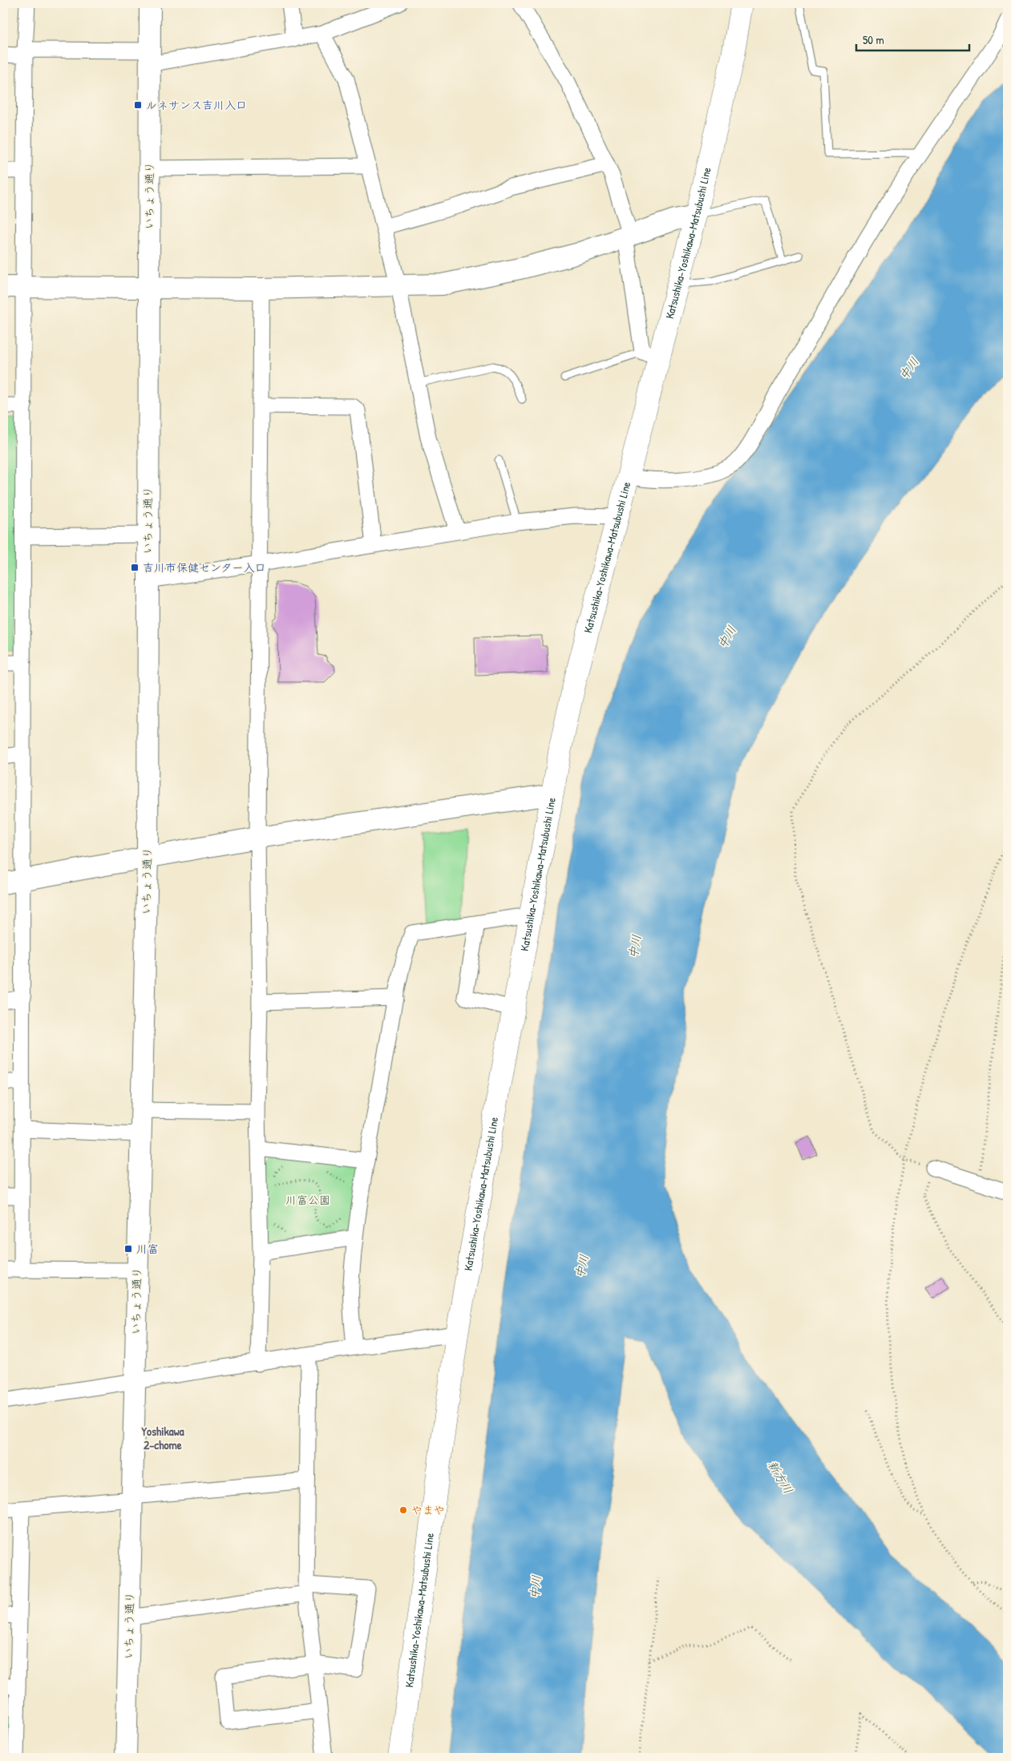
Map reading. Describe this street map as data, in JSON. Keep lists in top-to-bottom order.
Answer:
{
  "streets": {
    "main road": ["Katsushika-Yoshikawa-Matsubushi Line"],
    "street": ["いちょう通り"]
  },
  "districts": ["Yoshikawa 2-chome"],
  "water": ["中川", "新方川"],
  "parks": ["川富公園"],
  "places": {
    "transit": ["ルネサンス吉川入口", "吉川市保健センター入口", "川富"],
    "other": ["やまや"]
  },
  "scale_bar": "50 m"
}
